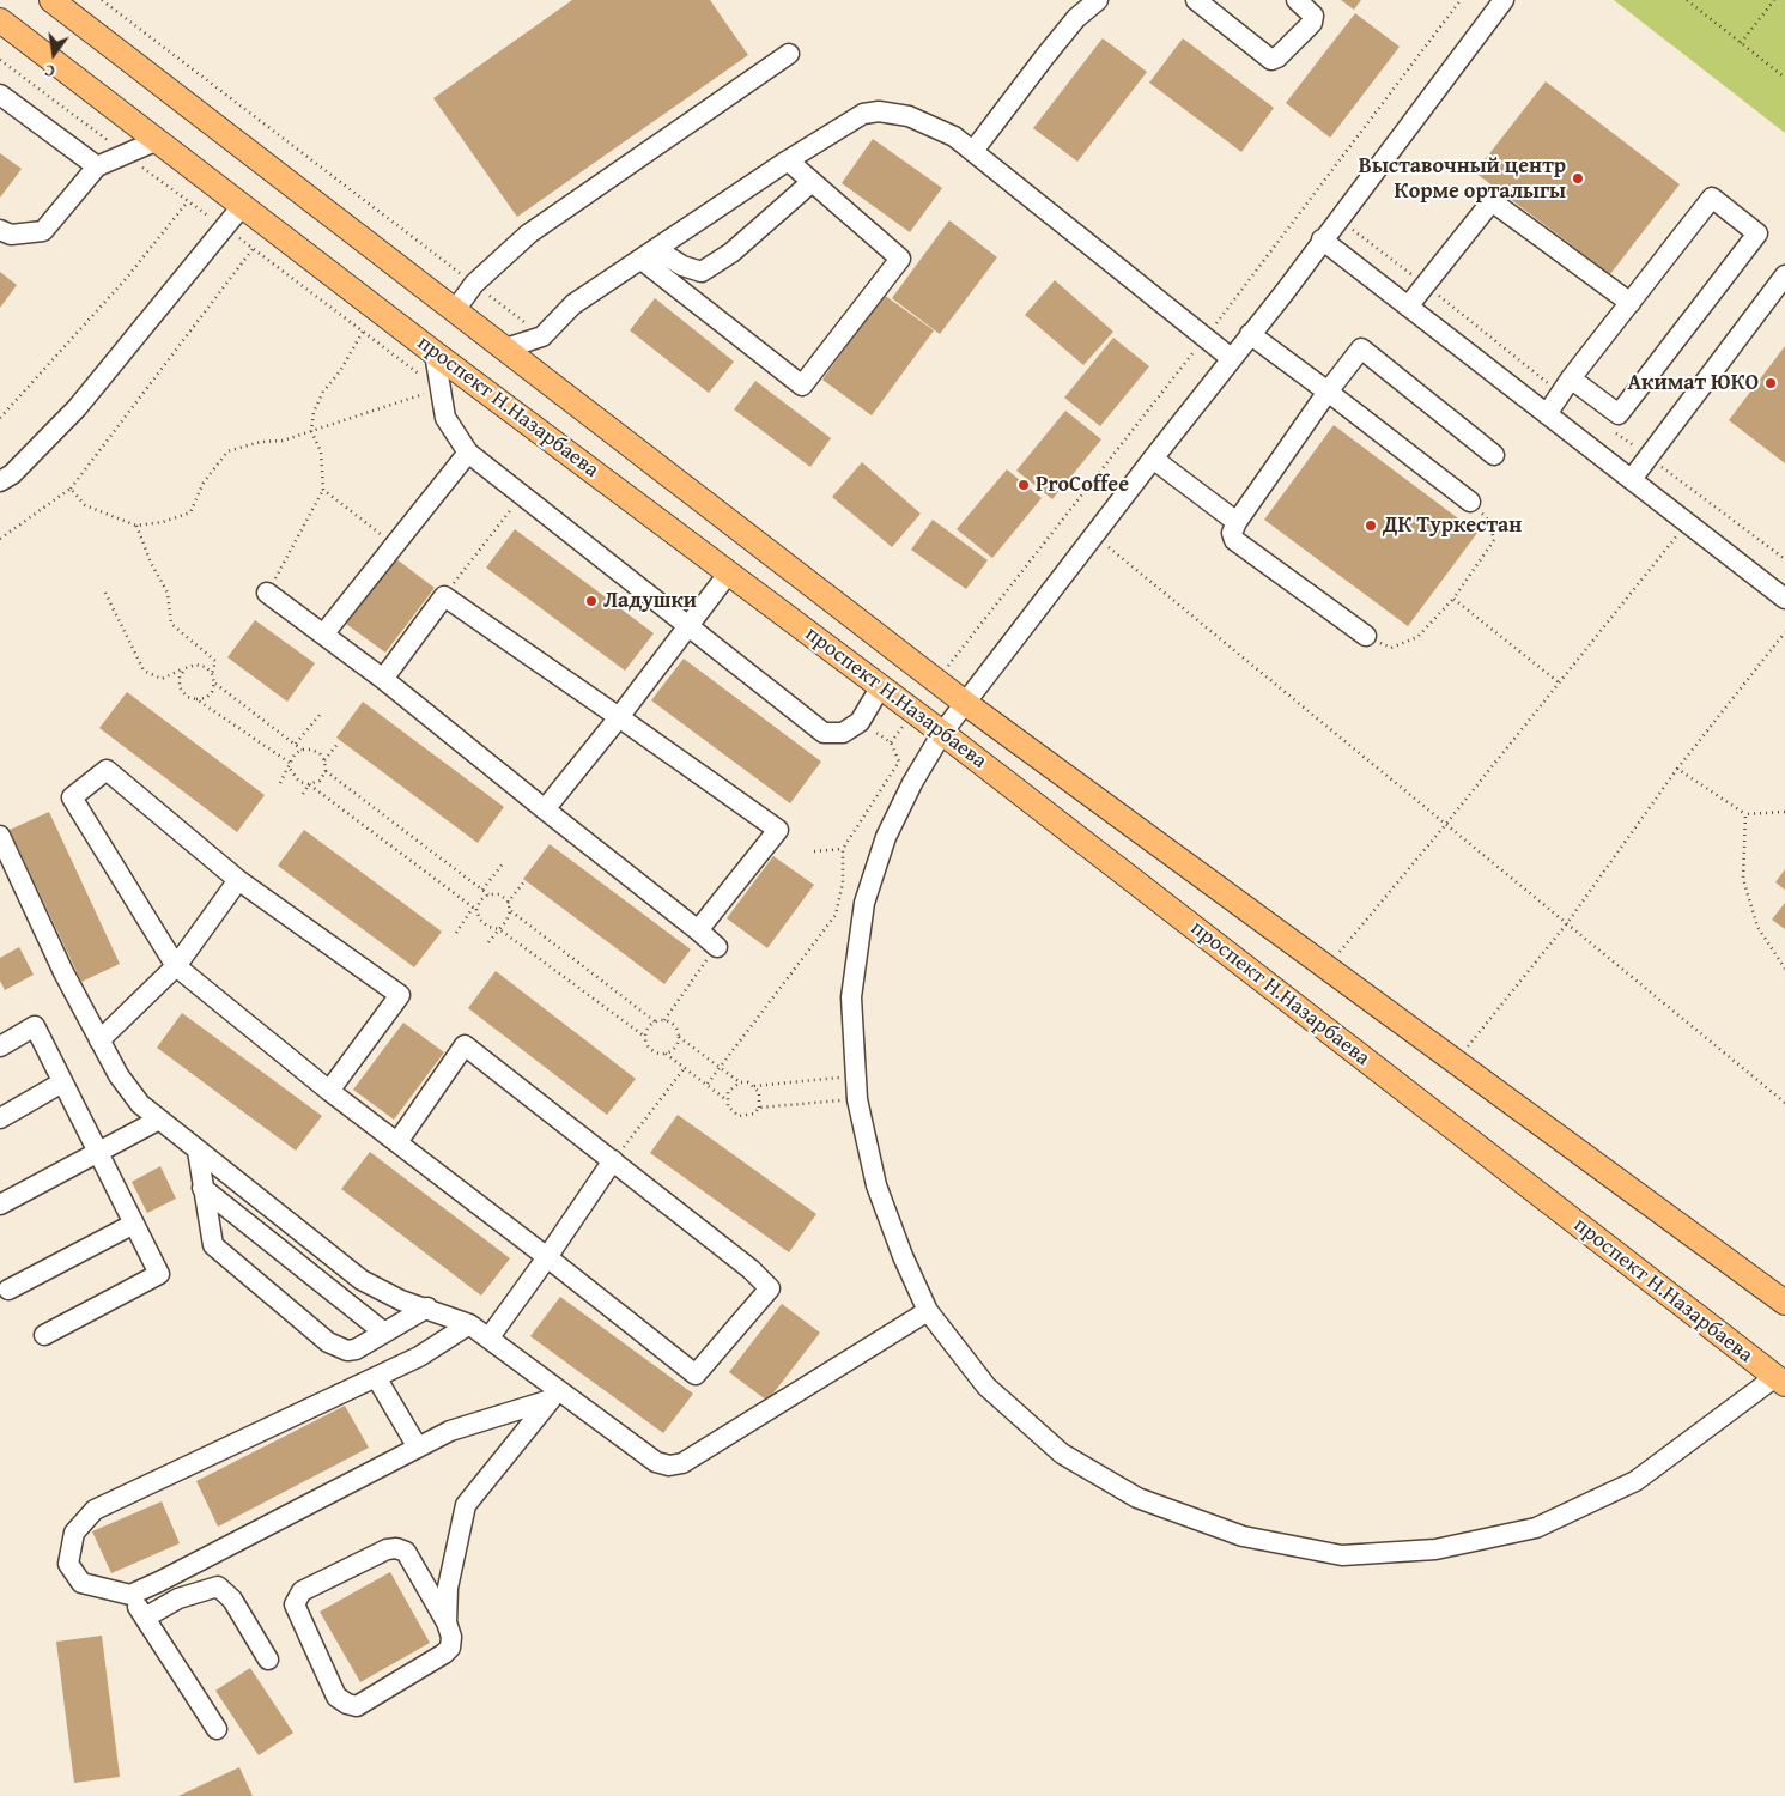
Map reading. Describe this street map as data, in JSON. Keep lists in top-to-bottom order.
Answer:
{
  "streets": {
    "main road": ["проспект Н.Назарбаева"]
  },
  "places": [
    "Выставочный центр Корме орталыгы",
    "Акимат ЮКО",
    "ProCoffee",
    "ДК Туркестан",
    "Ладушки"
  ],
  "north": "bottom"
}
